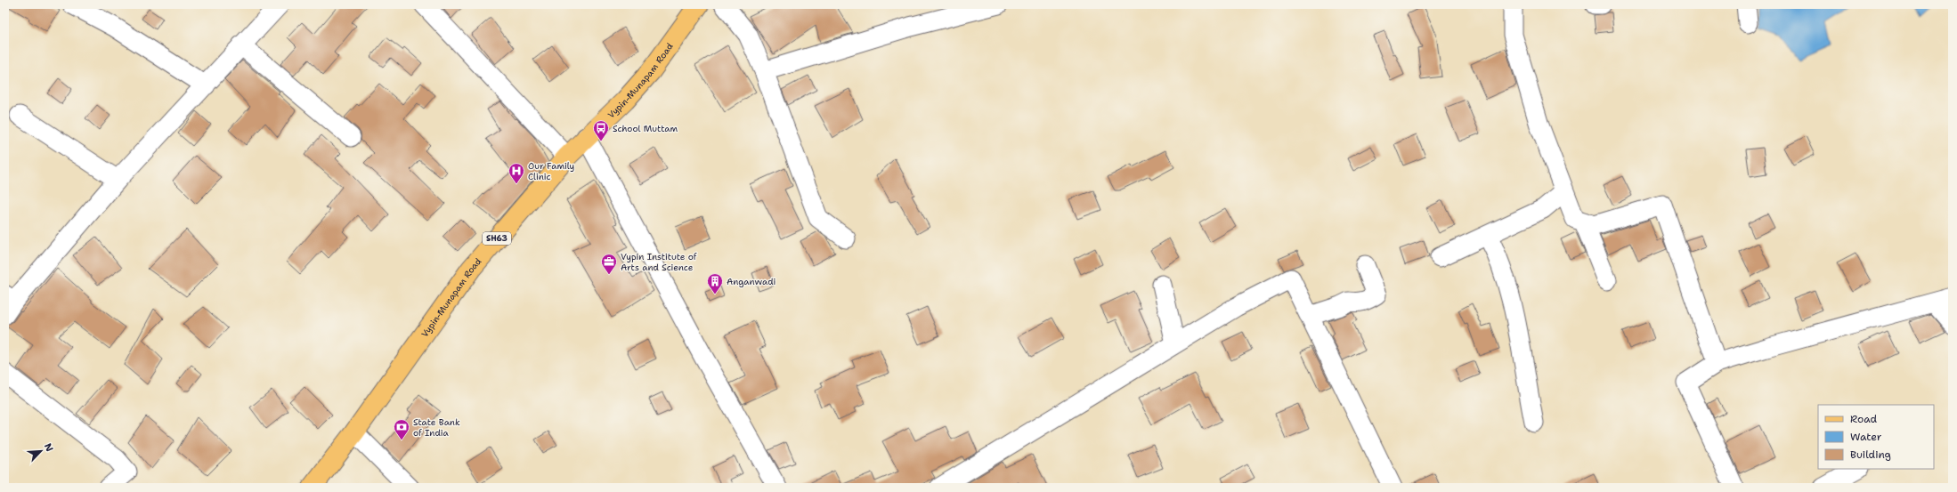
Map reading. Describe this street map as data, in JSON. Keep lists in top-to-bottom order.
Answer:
{
  "streets": {
    "main road": ["Vypin-Munapam Road", "SH63"]
  },
  "places": {
    "bus stop": ["School Muttam"],
    "hospital": ["Our Family Clinic"],
    "office": ["Vypin Institute of Arts and Science"],
    "building": ["Anganwadi"],
    "bank": ["State Bank of India"]
  },
  "legend": ["Road", "Water", "Building"],
  "north": "top right"
}
